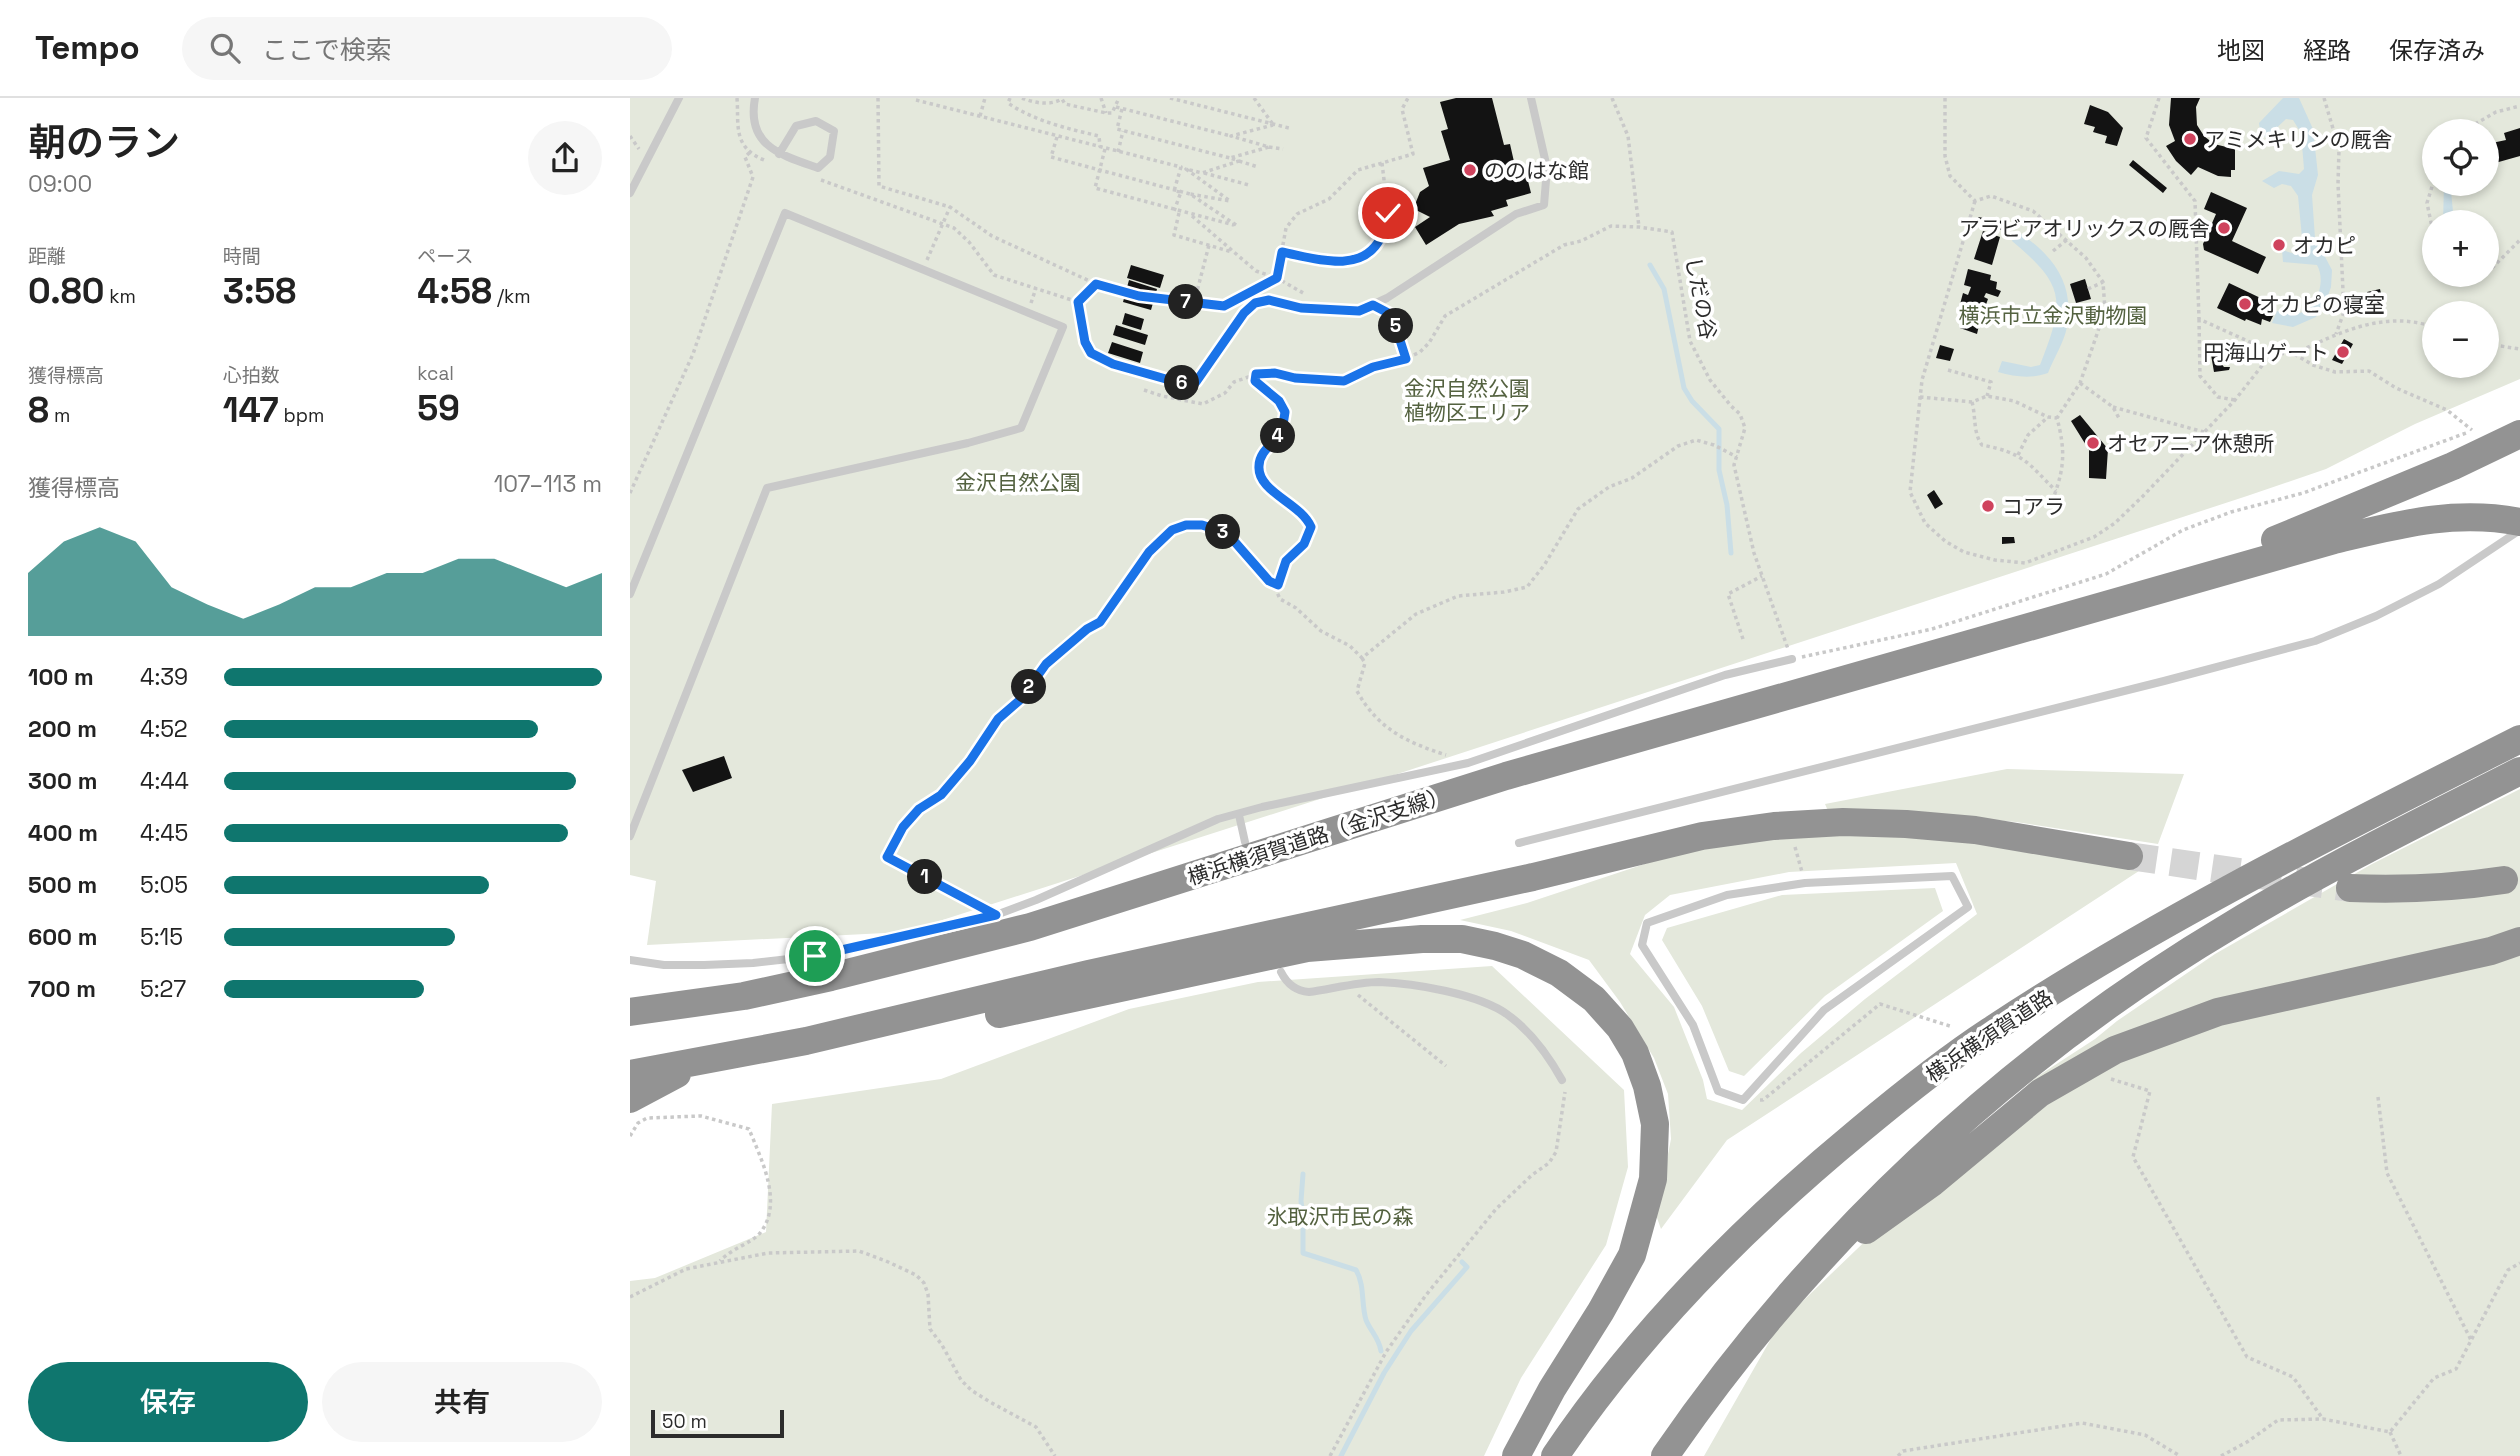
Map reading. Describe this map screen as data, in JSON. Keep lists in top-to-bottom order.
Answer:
{
  "streets": {
    "highway": ["横浜横須賀道路（金沢支線）", "横浜横須賀道路"],
    "path": ["しだの谷"]
  },
  "parks": [
    "横浜市立金沢動物園",
    "金沢自然公園 植物区エリア",
    "金沢自然公園",
    "氷取沢市民の森"
  ],
  "places": [
    "アミメキリンの厩舎",
    "ののはな館",
    "アラビアオリックスの厩舎",
    "オカピ",
    "オカピの寝室",
    "円海山ゲート",
    "オセアニア休憩所",
    "コアラ"
  ],
  "scale_bar": "50 m",
  "page": {
    "header": "Tempo",
    "search": "ここで検索",
    "nav": ["地図", "経路", "保存済み"],
    "heading": ["朝のラン", "09:00"],
    "map_buttons": ["+", "−"],
    "stats": [
      ["距離", "0.80 km"],
      ["時間", "3:58"],
      ["ペース", "4:58 /km"],
      ["獲得標高", "8 m"],
      ["心拍数", "147 bpm"],
      ["kcal", "59"]
    ],
    "pins": [
      "7",
      "5",
      "6",
      "4",
      "3",
      "2",
      "1"
    ],
    "chart": ["獲得標高", "107–113 m"],
    "list": [
      {
        "name": "100 m",
        "note": "4:39"
      },
      {
        "name": "200 m",
        "note": "4:52"
      },
      {
        "name": "300 m",
        "note": "4:44"
      },
      {
        "name": "400 m",
        "note": "4:45"
      },
      {
        "name": "500 m",
        "note": "5:05"
      },
      {
        "name": "600 m",
        "note": "5:15"
      },
      {
        "name": "700 m",
        "note": "5:27"
      }
    ],
    "buttons": ["保存", "共有"],
    "scale": "50 m"
  }
}
